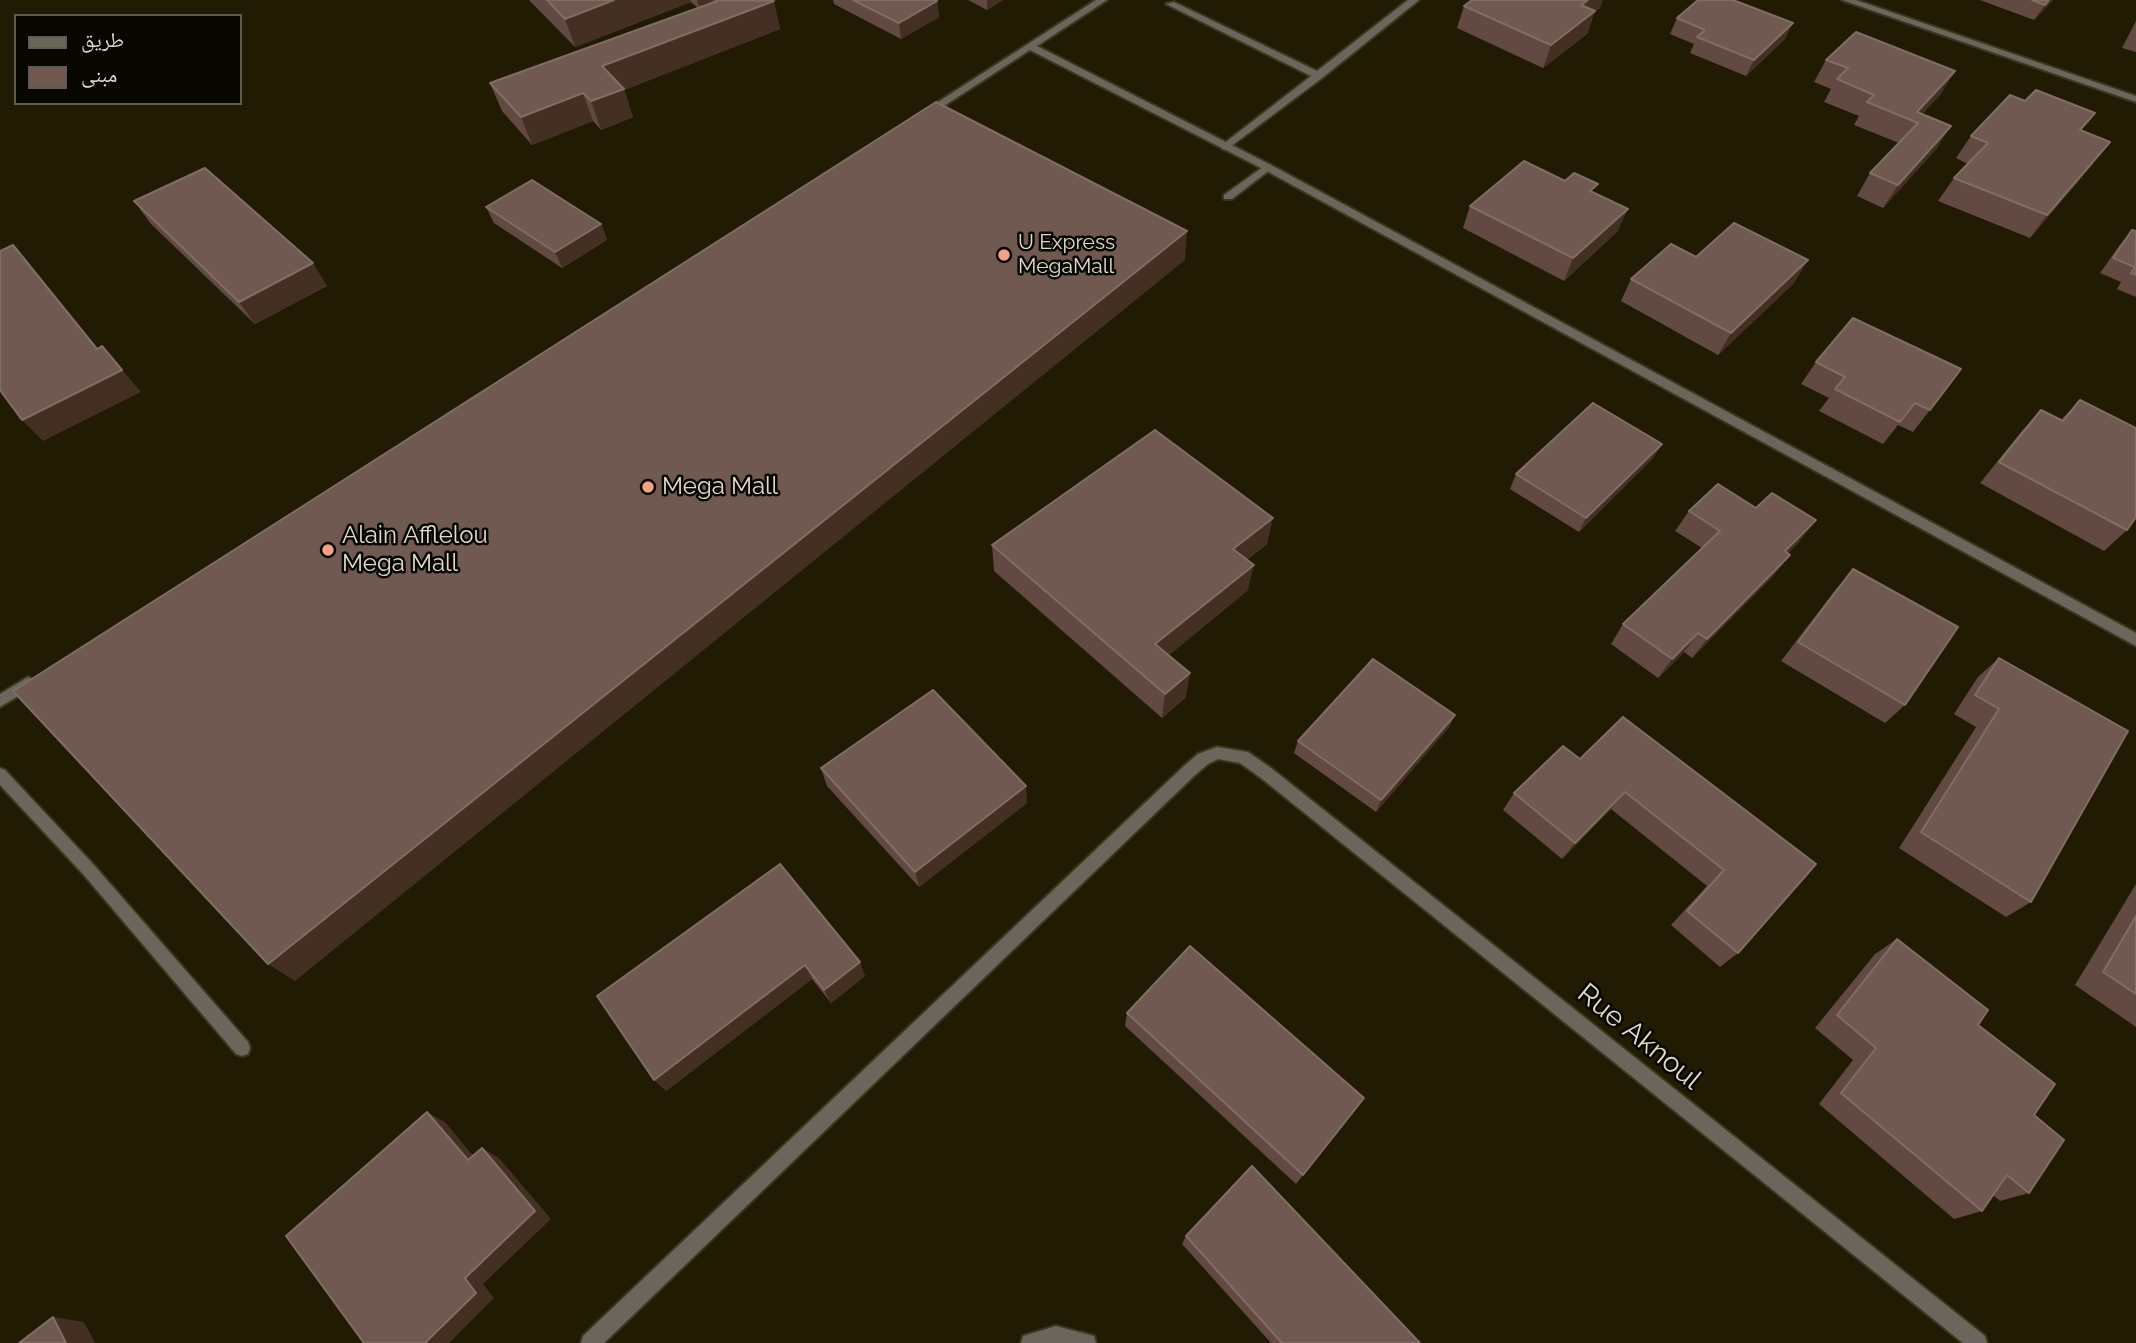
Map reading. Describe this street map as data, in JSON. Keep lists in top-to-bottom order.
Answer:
{
  "streets": {
    "street": ["Rue Aknoul"]
  },
  "places": ["U Express MegaMall", "Mega Mall", "Alain Afflelou Mega Mall"],
  "legend": ["طريق", "مبنى"]
}
